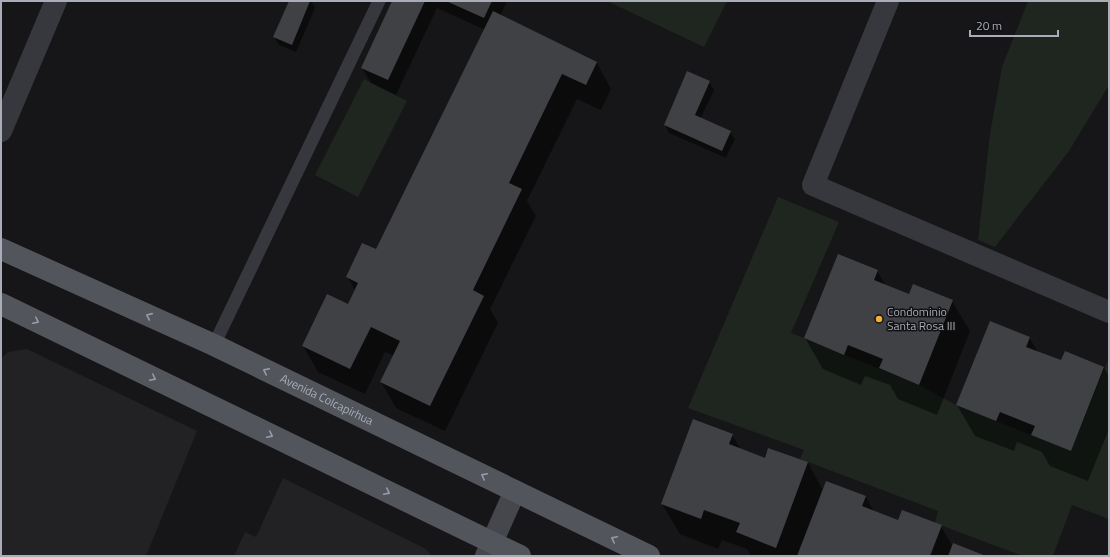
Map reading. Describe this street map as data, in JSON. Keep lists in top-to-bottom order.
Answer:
{
  "streets": {
    "main road": ["Avenida Colcapirhua"]
  },
  "places": ["Condominio Santa Rosa III"],
  "scale_bar": "20 m"
}
